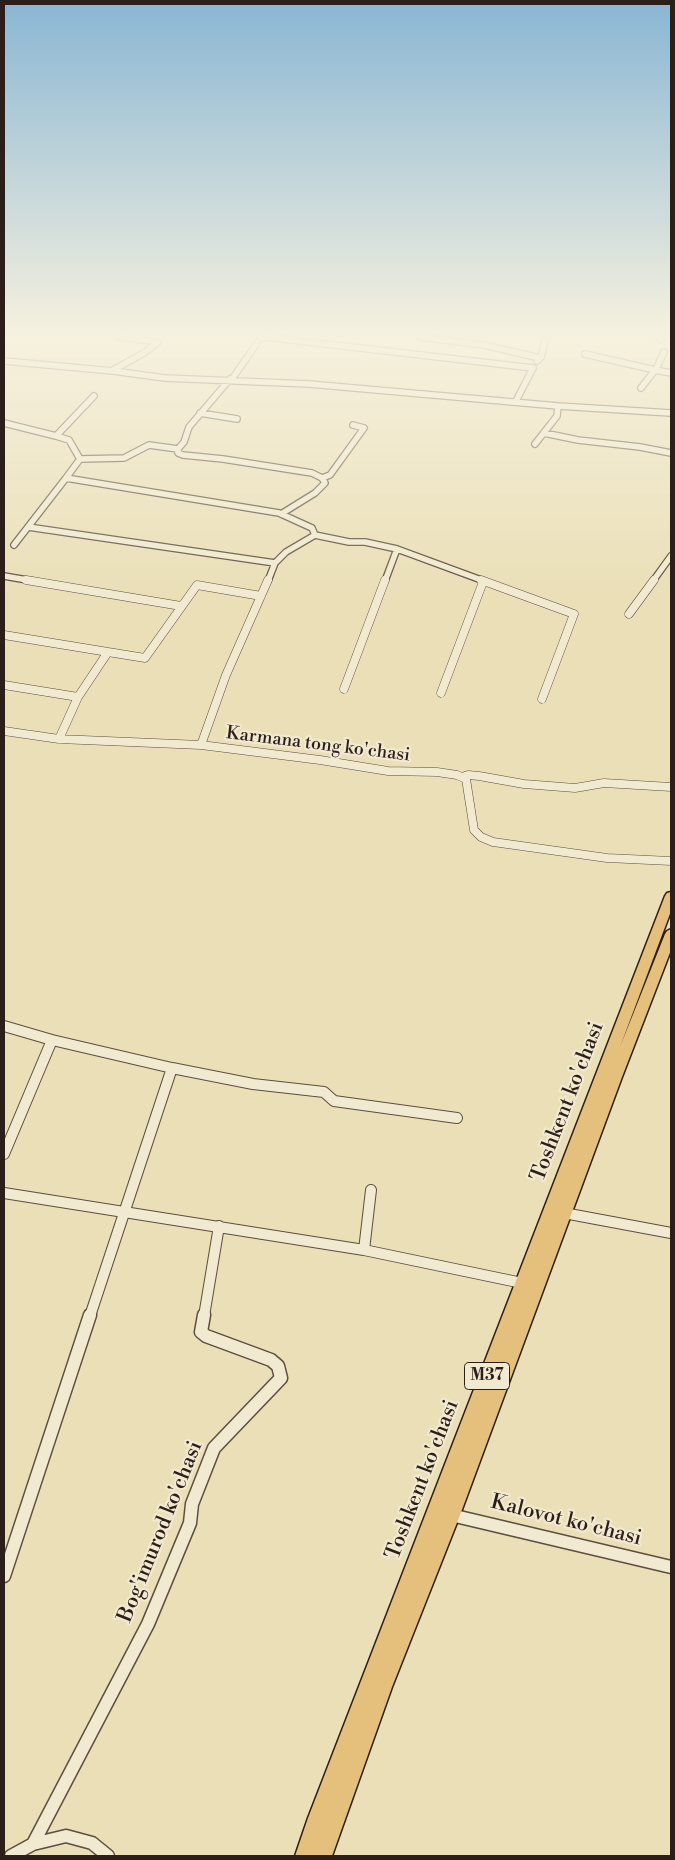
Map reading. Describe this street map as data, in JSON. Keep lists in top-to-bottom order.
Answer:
{
  "streets": {
    "highway": ["Toshkent ko'chasi", "M37"],
    "street": ["Karmana tong ko'chasi", "Kalovot ko'chasi", "Bog'imurod ko'chasi"]
  },
  "crossings": [
    ["Toshkent ko'chasi", "Kalovot ko'chasi"]
  ]
}
